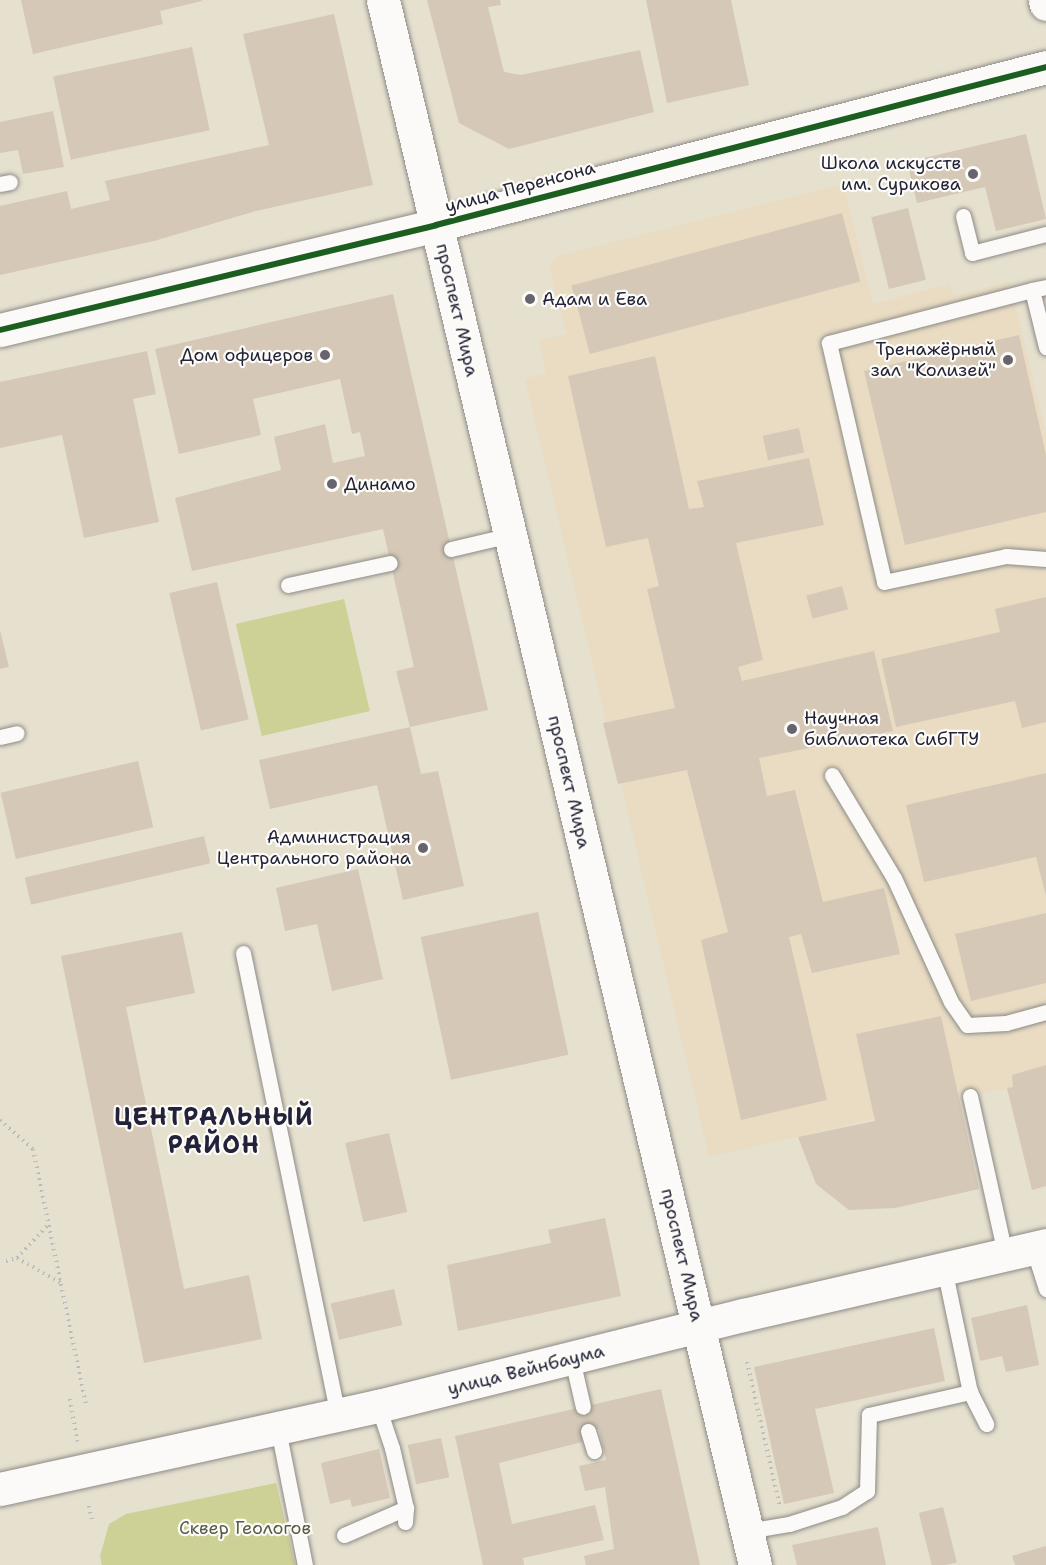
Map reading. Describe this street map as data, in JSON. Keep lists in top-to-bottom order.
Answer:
{
  "streets": {
    "main road": ["улица Перенсона", "проспект Мира", "улица Вейнбаума"]
  },
  "crossings": [
    ["улица Перенсона", "проспект Мира"],
    ["проспект Мира", "улица Вейнбаума"]
  ],
  "districts": ["ЦЕНТРАЛЬНЫЙ РАЙОН"],
  "parks": ["Сквер Геологов"],
  "places": [
    "Школа искусств им. Сурикова",
    "Адам и Ева",
    "Дом офицеров",
    "Тренажёрный зал \"Колизей\"",
    "Динамо",
    "Научная библиотека СибГТУ",
    "Администрация Центрального района"
  ]
}
